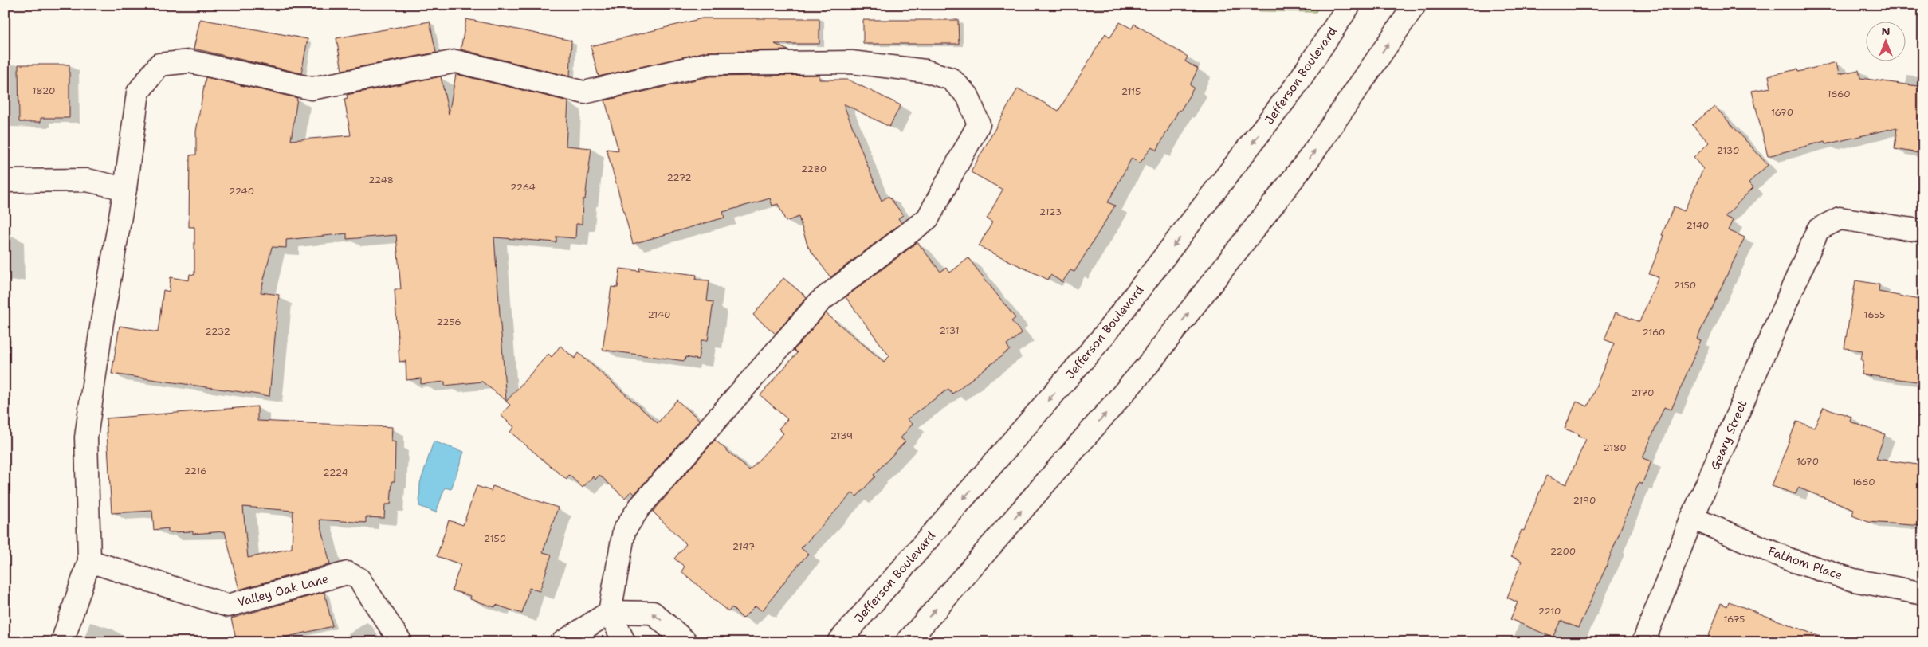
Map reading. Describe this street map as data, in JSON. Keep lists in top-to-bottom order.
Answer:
{
  "streets": {
    "main road": [
      "Jefferson Boulevard",
      "Geary Street",
      "Fathom Place",
      "Valley Oak Lane"
    ]
  },
  "crossings": [
    ["Geary Street", "Fathom Place"]
  ],
  "house_numbers": [
    "1820",
    "2115",
    "1660",
    "1670",
    "2130",
    "2280",
    "2272",
    "2248",
    "2264",
    "2240",
    "2123",
    "2140",
    "2150",
    "2140",
    "1655",
    "2256",
    "2131",
    "2232",
    "2160",
    "2170",
    "2139",
    "2180",
    "1670",
    "2216",
    "2224",
    "1660",
    "2190",
    "2150",
    "2147",
    "2200",
    "2210",
    "1675"
  ],
  "north": "top"
}
